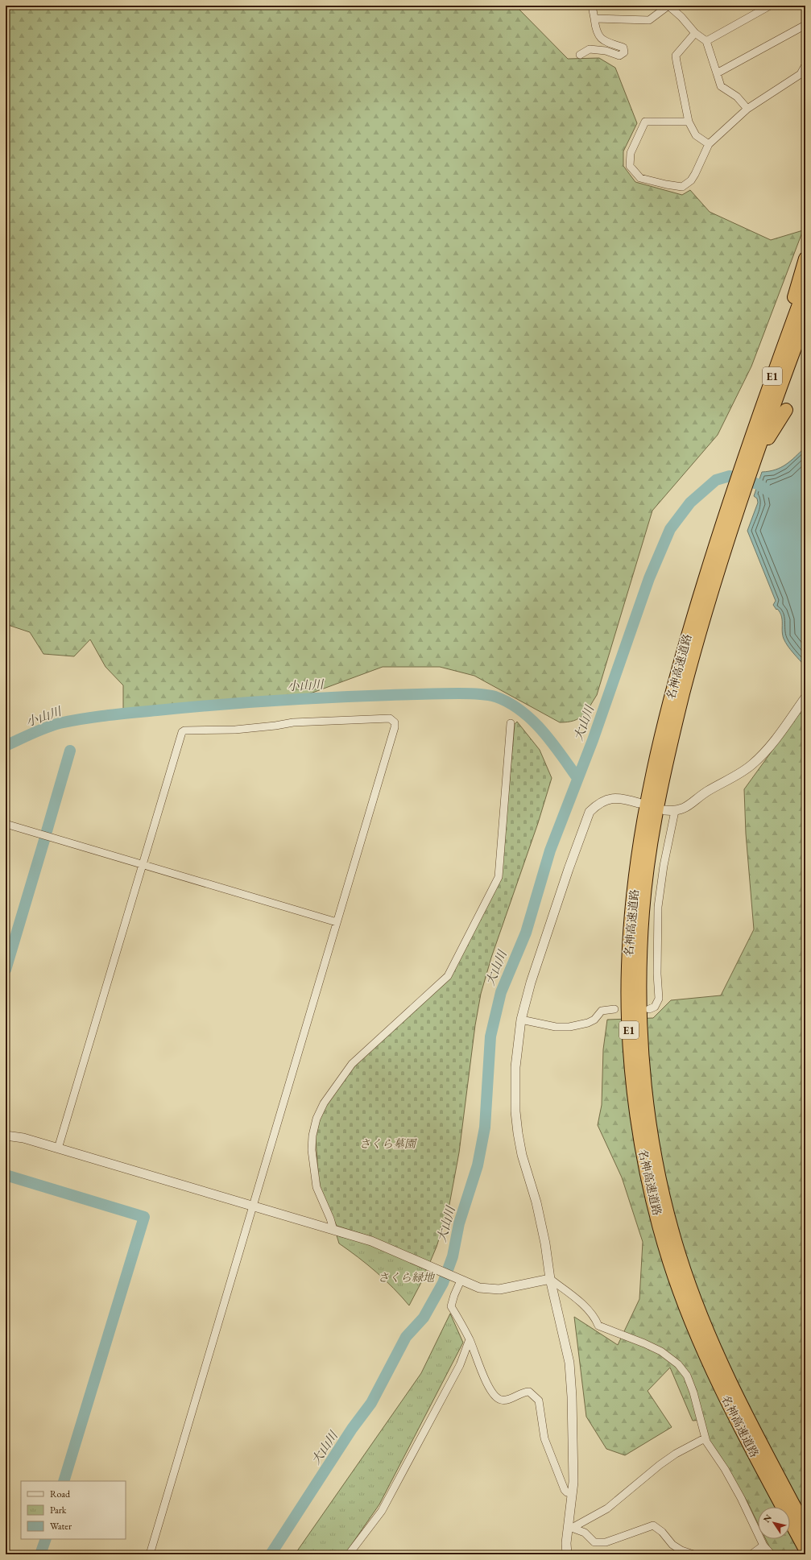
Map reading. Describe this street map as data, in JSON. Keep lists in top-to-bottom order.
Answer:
{
  "streets": {
    "highway": ["E1", "名神高速道路"]
  },
  "water": ["小山川", "大山川"],
  "parks": ["さくら墓園", "さくら緑地"],
  "legend": ["Road", "Park", "Water"],
  "north": "top left"
}
